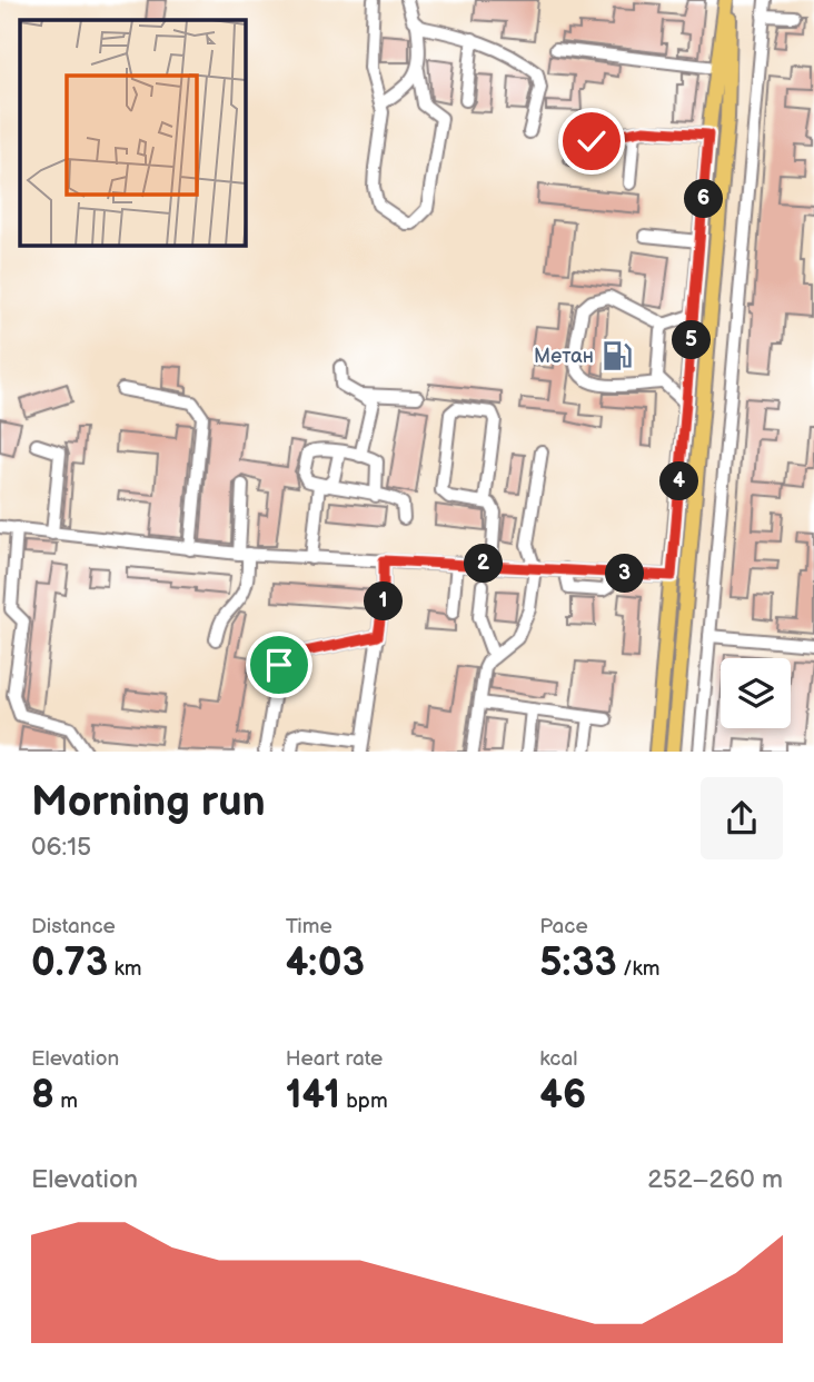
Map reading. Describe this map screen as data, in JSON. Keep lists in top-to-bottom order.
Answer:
{
  "places": {
    "fuel station": ["Метан"]
  },
  "page": {
    "pins": [
      "6",
      "5",
      "4",
      "2",
      "3",
      "1"
    ],
    "heading": ["Morning run", "06:15"],
    "stats": [
      ["Distance", "0.73 km"],
      ["Time", "4:03"],
      ["Pace", "5:33 /km"],
      ["Elevation", "8 m"],
      ["Heart rate", "141 bpm"],
      ["kcal", "46"]
    ],
    "chart": ["Elevation", "252–260 m"]
  }
}
